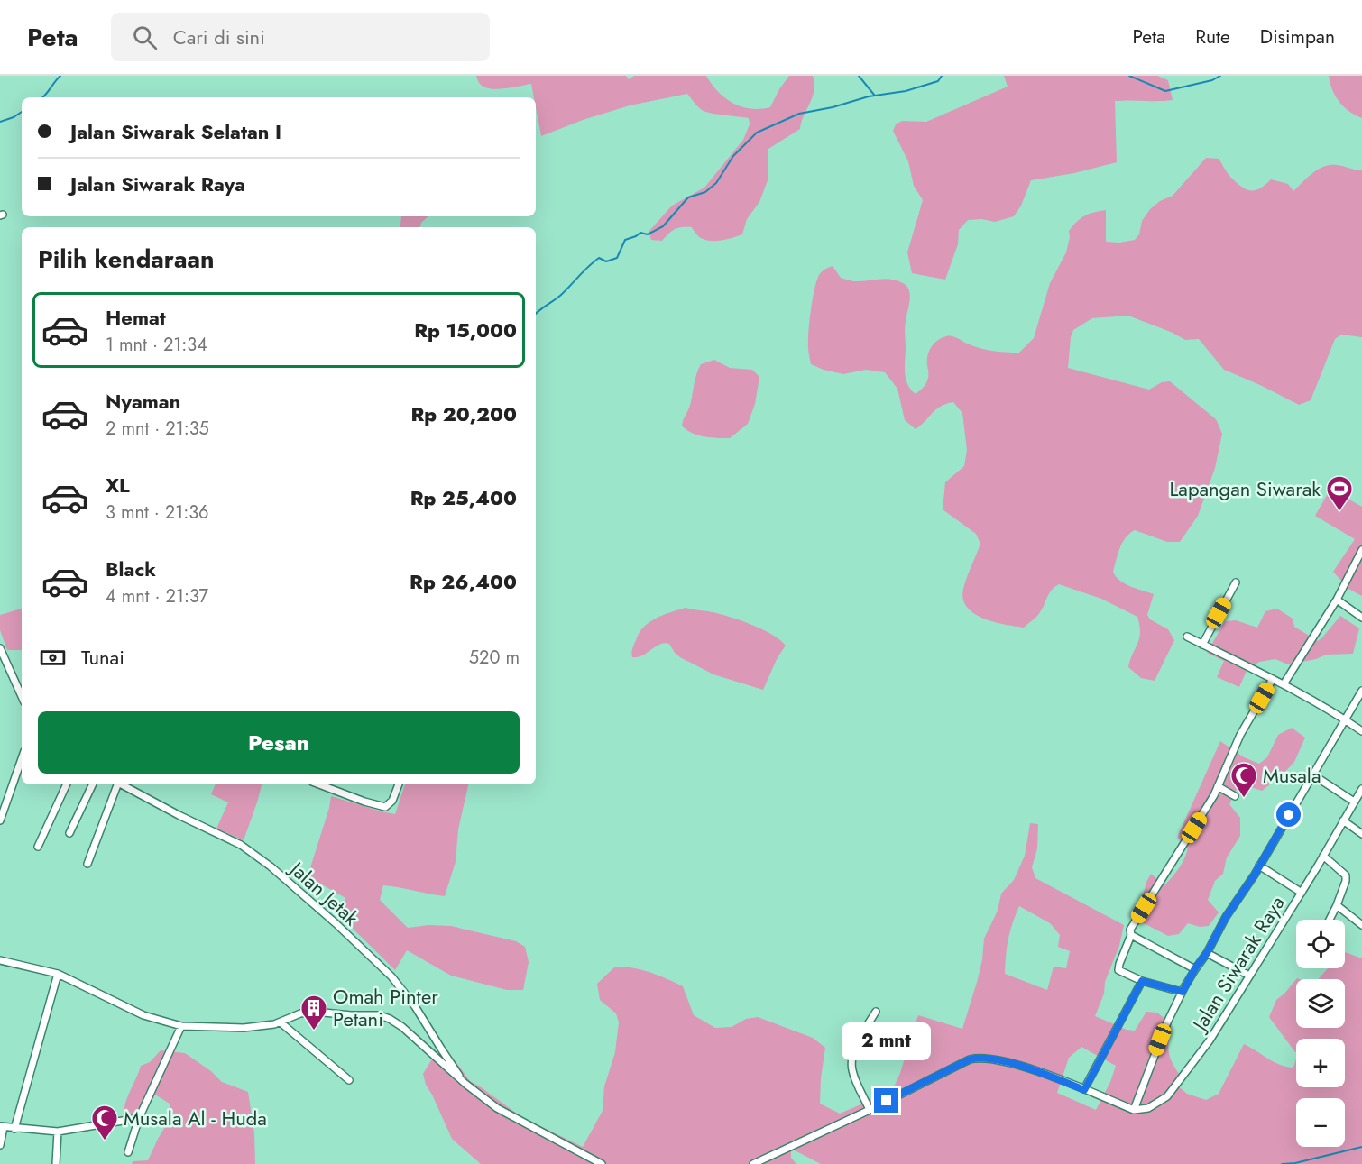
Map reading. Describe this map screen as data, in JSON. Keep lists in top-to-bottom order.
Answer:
{
  "streets": {
    "street": ["Jalan Jetak", "Jalan Siwarak Raya"]
  },
  "places": {
    "sports": ["Lapangan Siwarak"],
    "mosque": ["Musala", "Musala Al - Huda"],
    "building": ["Omah Pinter Petani"]
  },
  "page": {
    "header": "Peta",
    "search": "Cari di sini",
    "nav": ["Peta", "Rute", "Disimpan"],
    "banner": ["Jalan Siwarak Selatan I", "Jalan Siwarak Raya"],
    "heading": "Pilih kendaraan",
    "list": [
      {
        "name": "Hemat",
        "note": "1 mnt · 21:34",
        "value": "Rp 15,000"
      },
      {
        "name": "Nyaman",
        "note": "2 mnt · 21:35",
        "value": "Rp 20,200"
      },
      {
        "name": "XL",
        "note": "3 mnt · 21:36",
        "value": "Rp 25,400"
      },
      {
        "name": "Black",
        "note": "4 mnt · 21:37",
        "value": "Rp 26,400"
      }
    ],
    "pay": ["Tunai", "520 m"],
    "buttons": "Pesan",
    "map_buttons": ["+", "−"],
    "bubble": "2 mnt"
  }
}
